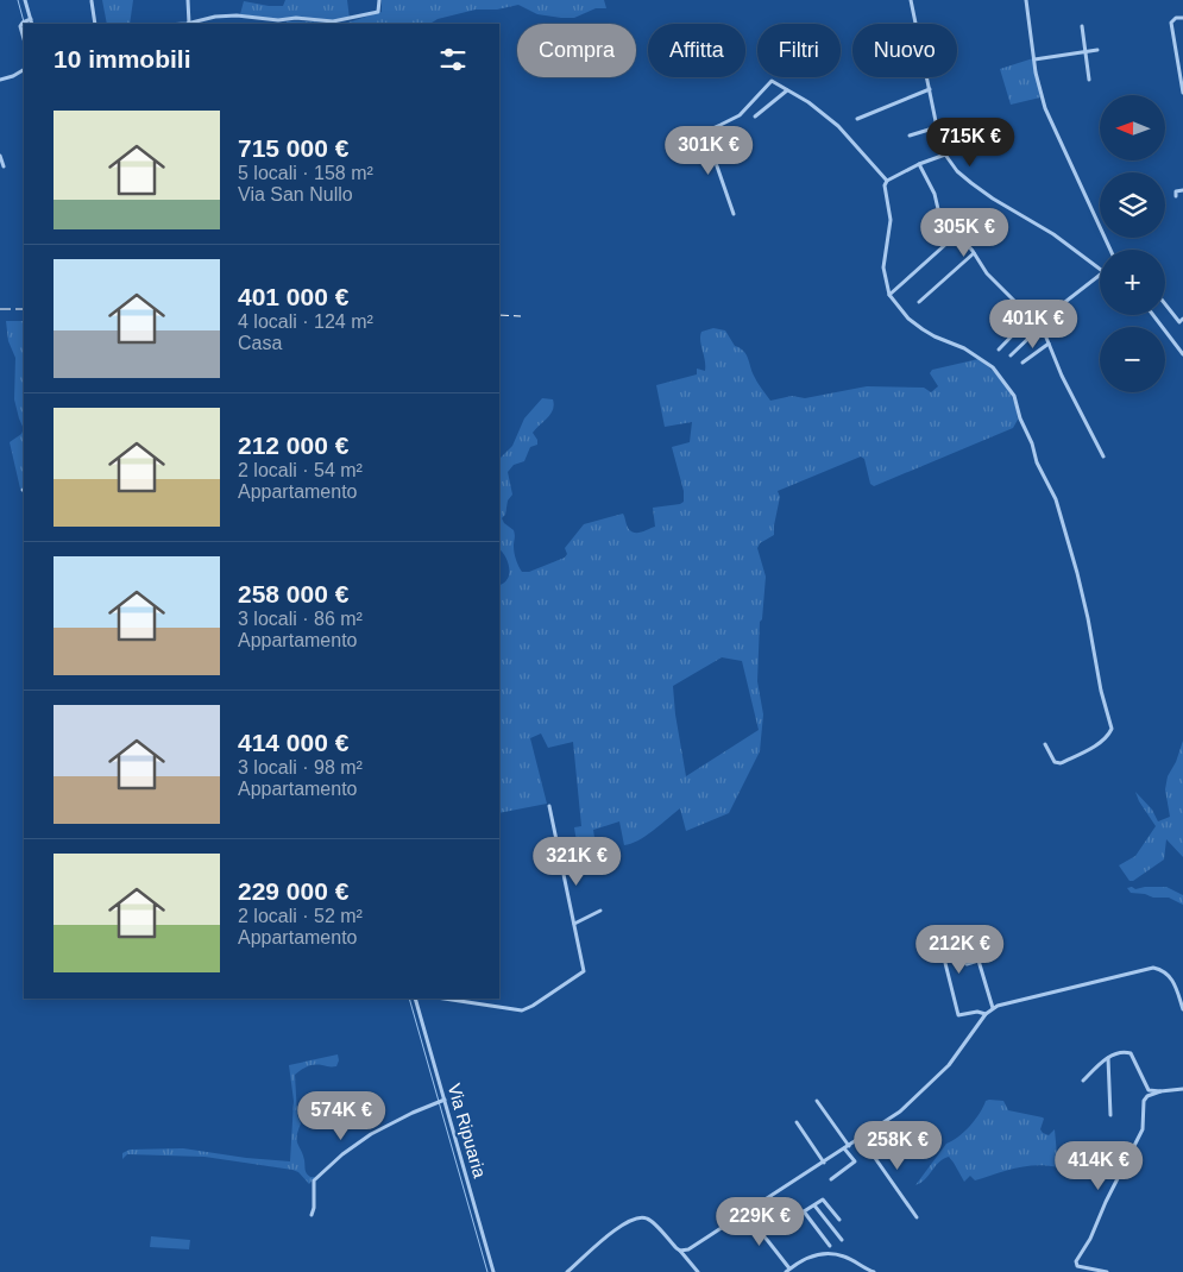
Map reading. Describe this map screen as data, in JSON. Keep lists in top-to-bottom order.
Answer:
{
  "streets": {
    "street": ["Via Ripuaria"]
  },
  "north": "left",
  "page": {
    "chip": [
      "Compra",
      "Affitta",
      "Filtri",
      "Nuovo"
    ],
    "heading": "10 immobili",
    "map_buttons": ["+", "−"],
    "list": [
      {
        "name": "715 000 €",
        "note": "5 locali · 158 m² · Via San Nullo"
      },
      {
        "name": "401 000 €",
        "note": "4 locali · 124 m² · Casa"
      },
      {
        "name": "212 000 €",
        "note": "2 locali · 54 m² · Appartamento"
      },
      {
        "name": "258 000 €",
        "note": "3 locali · 86 m² · Appartamento"
      },
      {
        "name": "414 000 €",
        "note": "3 locali · 98 m² · Appartamento"
      },
      {
        "name": "229 000 €",
        "note": "2 locali · 52 m² · Appartamento"
      }
    ],
    "price": [
      "715K €",
      "301K €",
      "305K €",
      "401K €",
      "321K €",
      "212K €",
      "574K €",
      "258K €",
      "414K €",
      "229K €"
    ]
  }
}
